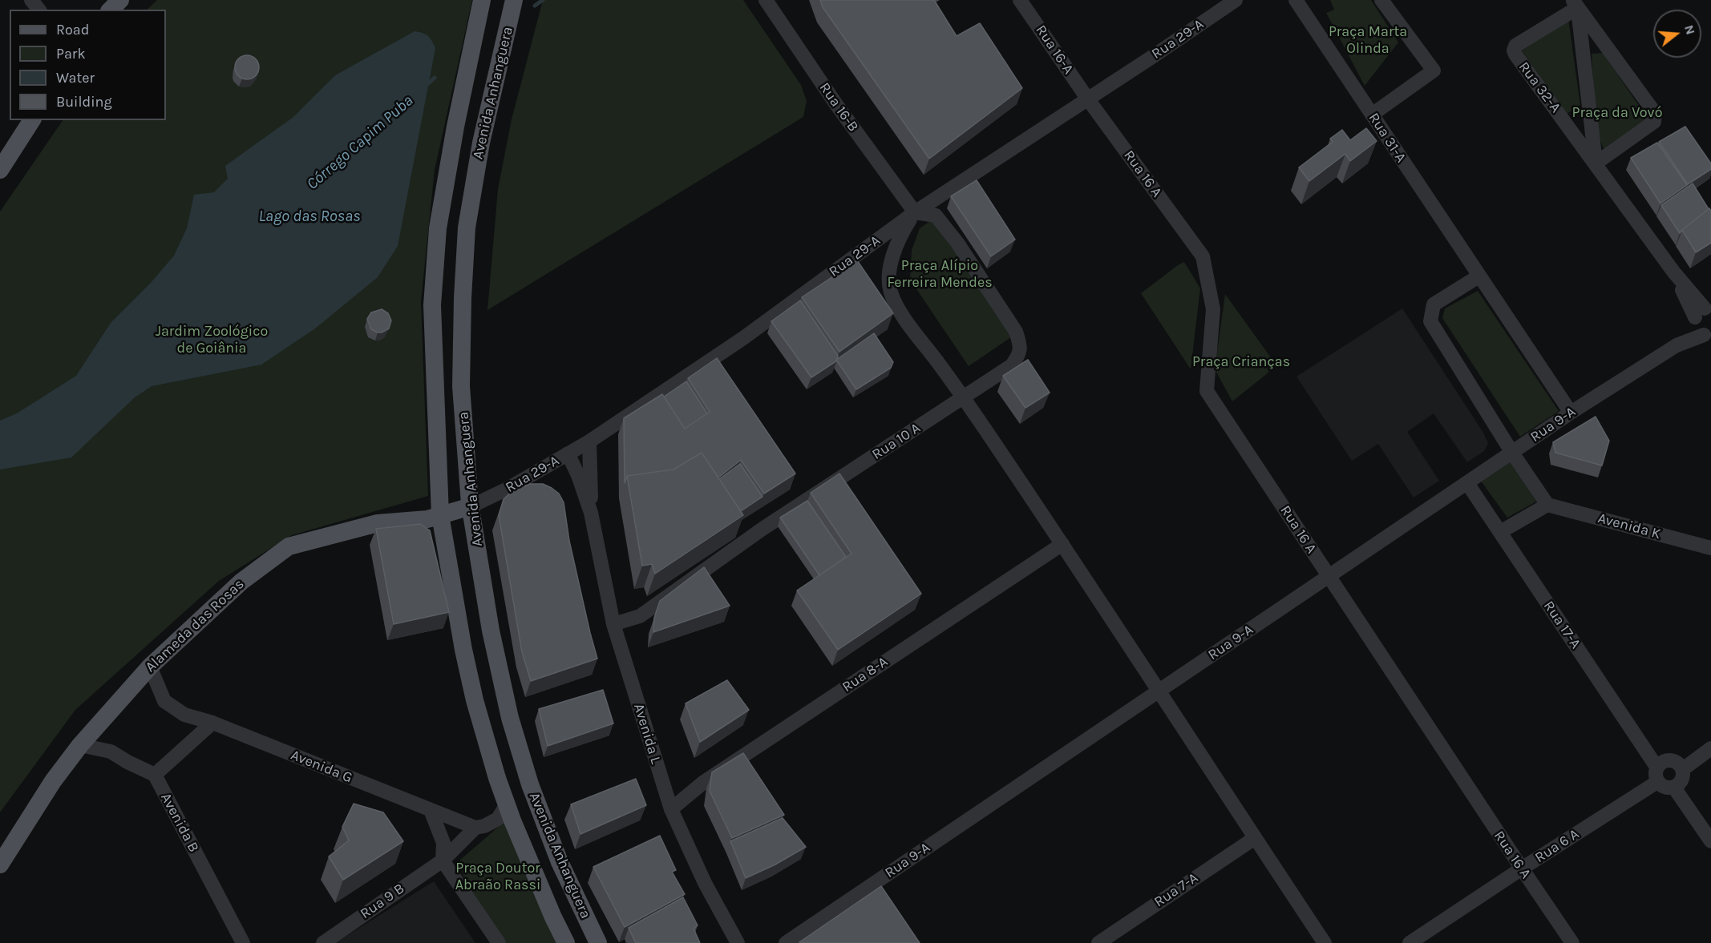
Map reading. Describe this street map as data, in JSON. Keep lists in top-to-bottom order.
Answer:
{
  "streets": {
    "main road": ["Avenida Anhanguera", "Alameda das Rosas"],
    "street": [
      "Rua 29-A",
      "Rua 16-A",
      "Rua 32-A",
      "Rua 16-B",
      "Rua 31-A",
      "Rua 16 A",
      "Rua 9-A",
      "Rua 10 A",
      "Avenida K",
      "Rua 17-A",
      "Rua 8-A",
      "Avenida L",
      "Avenida G",
      "Avenida B",
      "Rua 6 A",
      "Rua 7-A",
      "Rua 9 B"
    ]
  },
  "crossings": [
    ["Rua 29-A", "Rua 16-A"],
    ["Rua 29-A", "Avenida Anhanguera"],
    ["Rua 29-A", "Rua 16-B"],
    ["Rua 29-A", "Rua 16 A"],
    ["Rua 29-A", "Rua 10 A"],
    ["Rua 29-A", "Alameda das Rosas"],
    ["Rua 29-A", "Avenida L"],
    ["Rua 16-A", "Rua 16 A"],
    ["Rua 32-A", "Rua 9-A"],
    ["Avenida Anhanguera", "Alameda das Rosas"],
    ["Rua 16-B", "Rua 10 A"],
    ["Rua 31-A", "Rua 9-A"],
    ["Rua 16 A", "Rua 9-A"],
    ["Rua 16 A", "Rua 6 A"],
    ["Rua 9-A", "Rua 17-A"],
    ["Rua 10 A", "Avenida L"],
    ["Rua 17-A", "Rua 6 A"],
    ["Alameda das Rosas", "Avenida G"],
    ["Alameda das Rosas", "Avenida B"],
    ["Rua 8-A", "Avenida L"],
    ["Avenida G", "Rua 9 B"]
  ],
  "water": ["Córrego Capim Puba", "Lago das Rosas"],
  "parks": [
    "Praça Marta Olinda",
    "Praça da Vovó",
    "Praça Alípio Ferreira Mendes",
    "Jardim Zoológico de Goiânia",
    "Praça Crianças",
    "Praça Doutor Abraão Rassi"
  ],
  "legend": [
    "Road",
    "Park",
    "Water",
    "Building"
  ],
  "north": "right"
}
